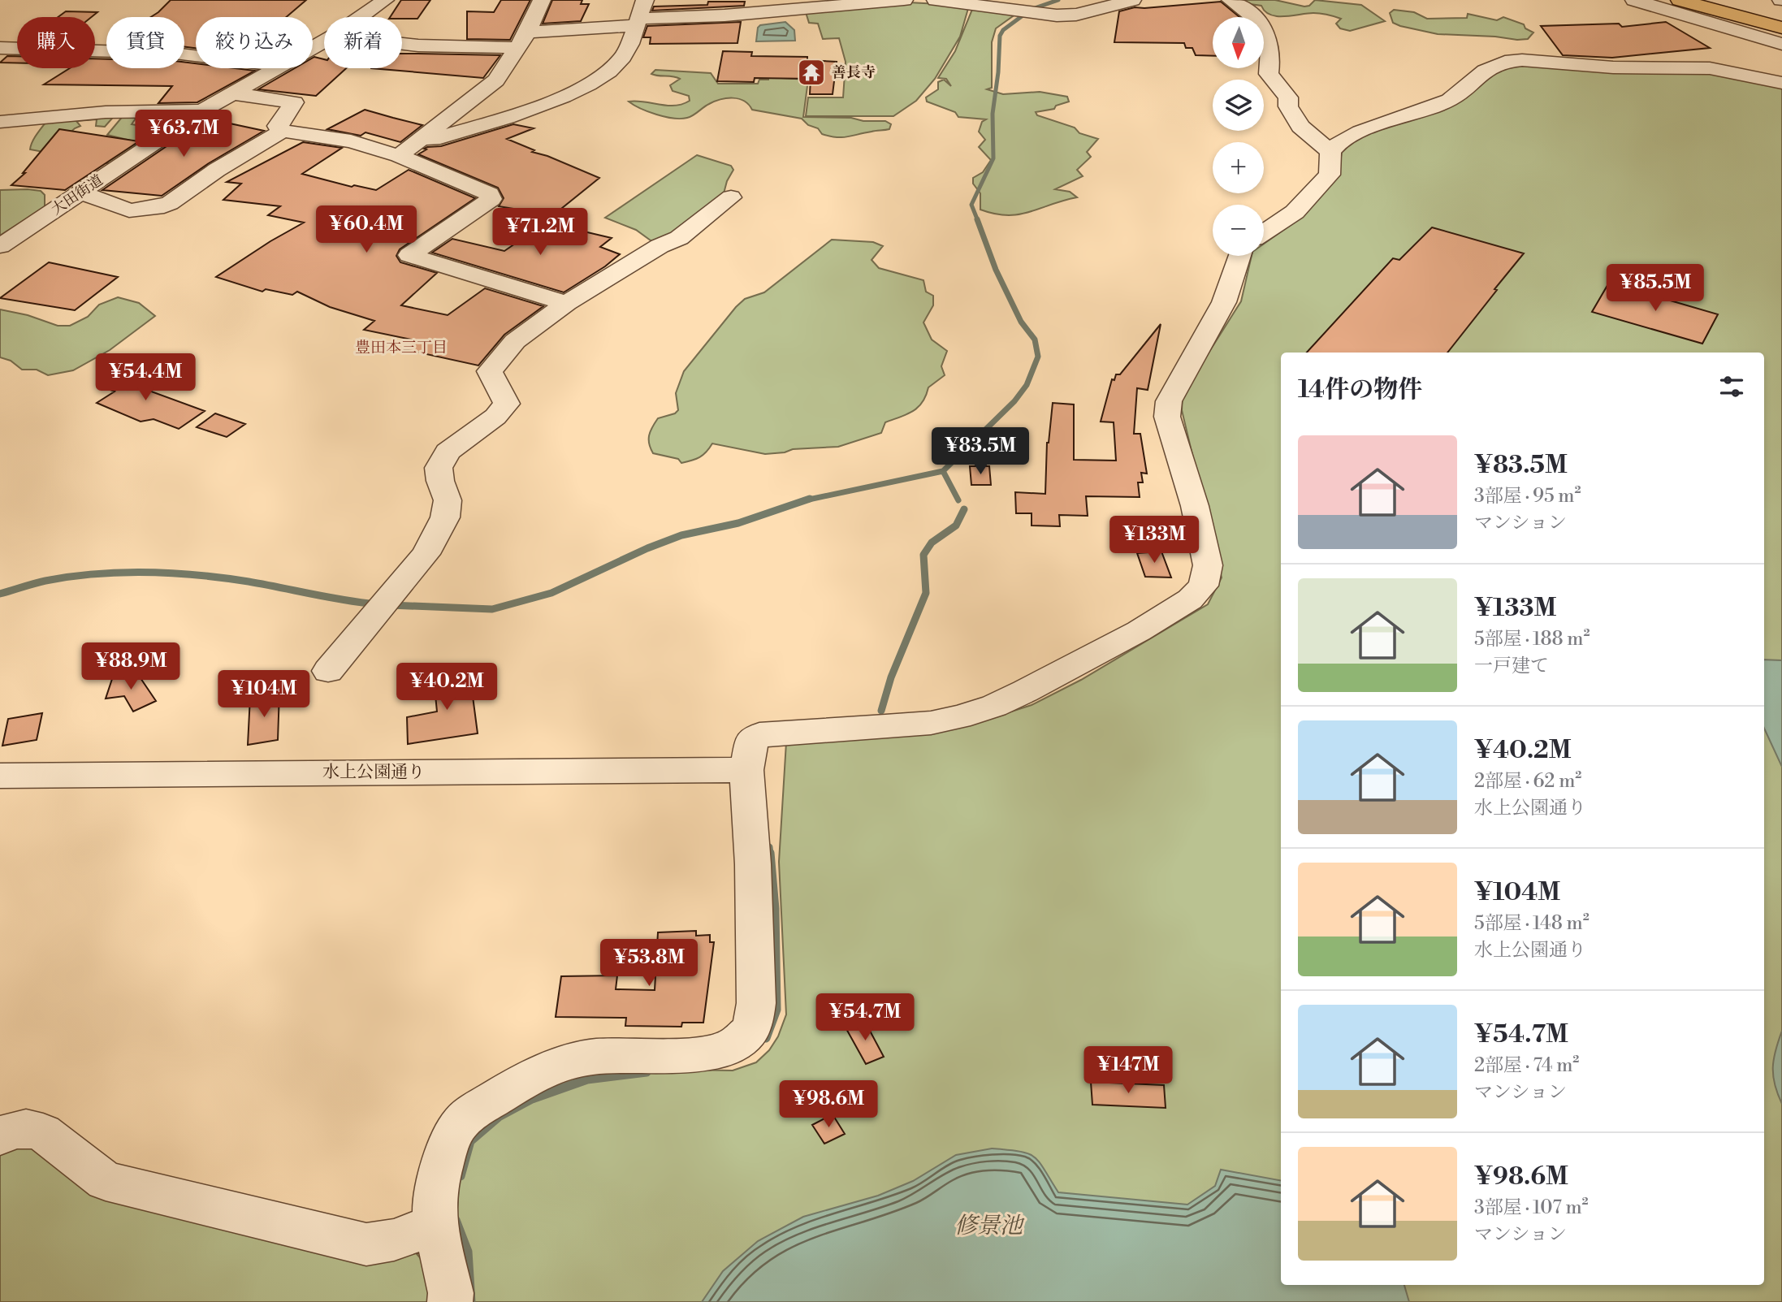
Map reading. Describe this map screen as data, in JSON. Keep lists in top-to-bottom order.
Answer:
{
  "streets": {
    "street": ["大田街道", "水上公園通り"]
  },
  "districts": ["豊田本三丁目"],
  "water": ["修景池"],
  "places": {
    "temple": ["善長寺"]
  },
  "north": "bottom",
  "page": {
    "map_buttons": ["+", "−"],
    "chip": [
      "購入",
      "賃貸",
      "絞り込み",
      "新着"
    ],
    "price": [
      "¥63.7M",
      "¥60.4M",
      "¥71.2M",
      "¥85.5M",
      "¥54.4M",
      "¥83.5M",
      "¥133M",
      "¥88.9M",
      "¥40.2M",
      "¥104M",
      "¥53.8M",
      "¥54.7M",
      "¥147M",
      "¥98.6M"
    ],
    "heading": "14件の物件",
    "list": [
      {
        "name": "¥83.5M",
        "note": "3部屋 · 95 m² · マンション"
      },
      {
        "name": "¥133M",
        "note": "5部屋 · 188 m² · 一戸建て"
      },
      {
        "name": "¥40.2M",
        "note": "2部屋 · 62 m² · 水上公園通り"
      },
      {
        "name": "¥104M",
        "note": "5部屋 · 148 m² · 水上公園通り"
      },
      {
        "name": "¥54.7M",
        "note": "2部屋 · 74 m² · マンション"
      },
      {
        "name": "¥98.6M",
        "note": "3部屋 · 107 m² · マンション"
      }
    ]
  }
}
